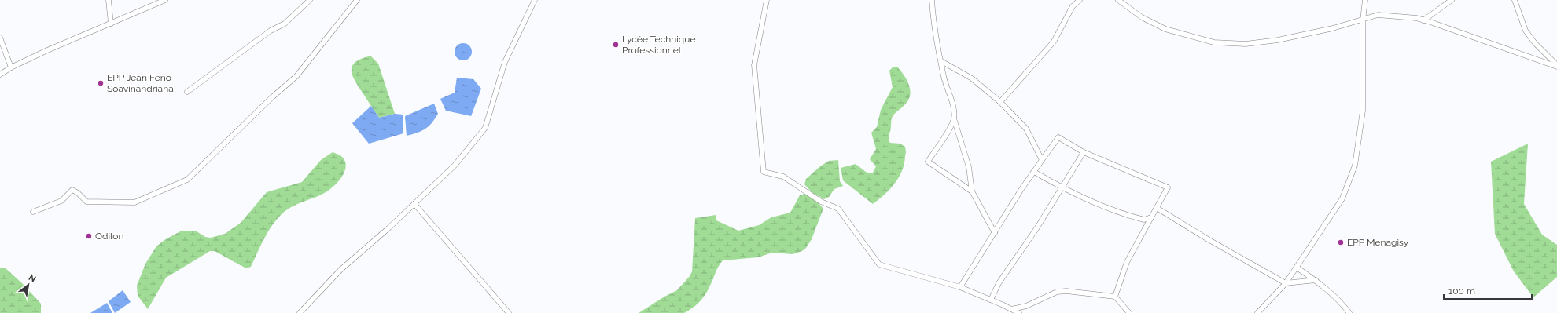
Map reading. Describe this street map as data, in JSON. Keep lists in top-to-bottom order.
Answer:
{
  "places": [
    "Lycée Technique Professionnel",
    "EPP Jean Feno Soavinandriana",
    "Odilon",
    "EPP Menagisy"
  ],
  "scale_bar": "100 m",
  "north": "top right"
}
